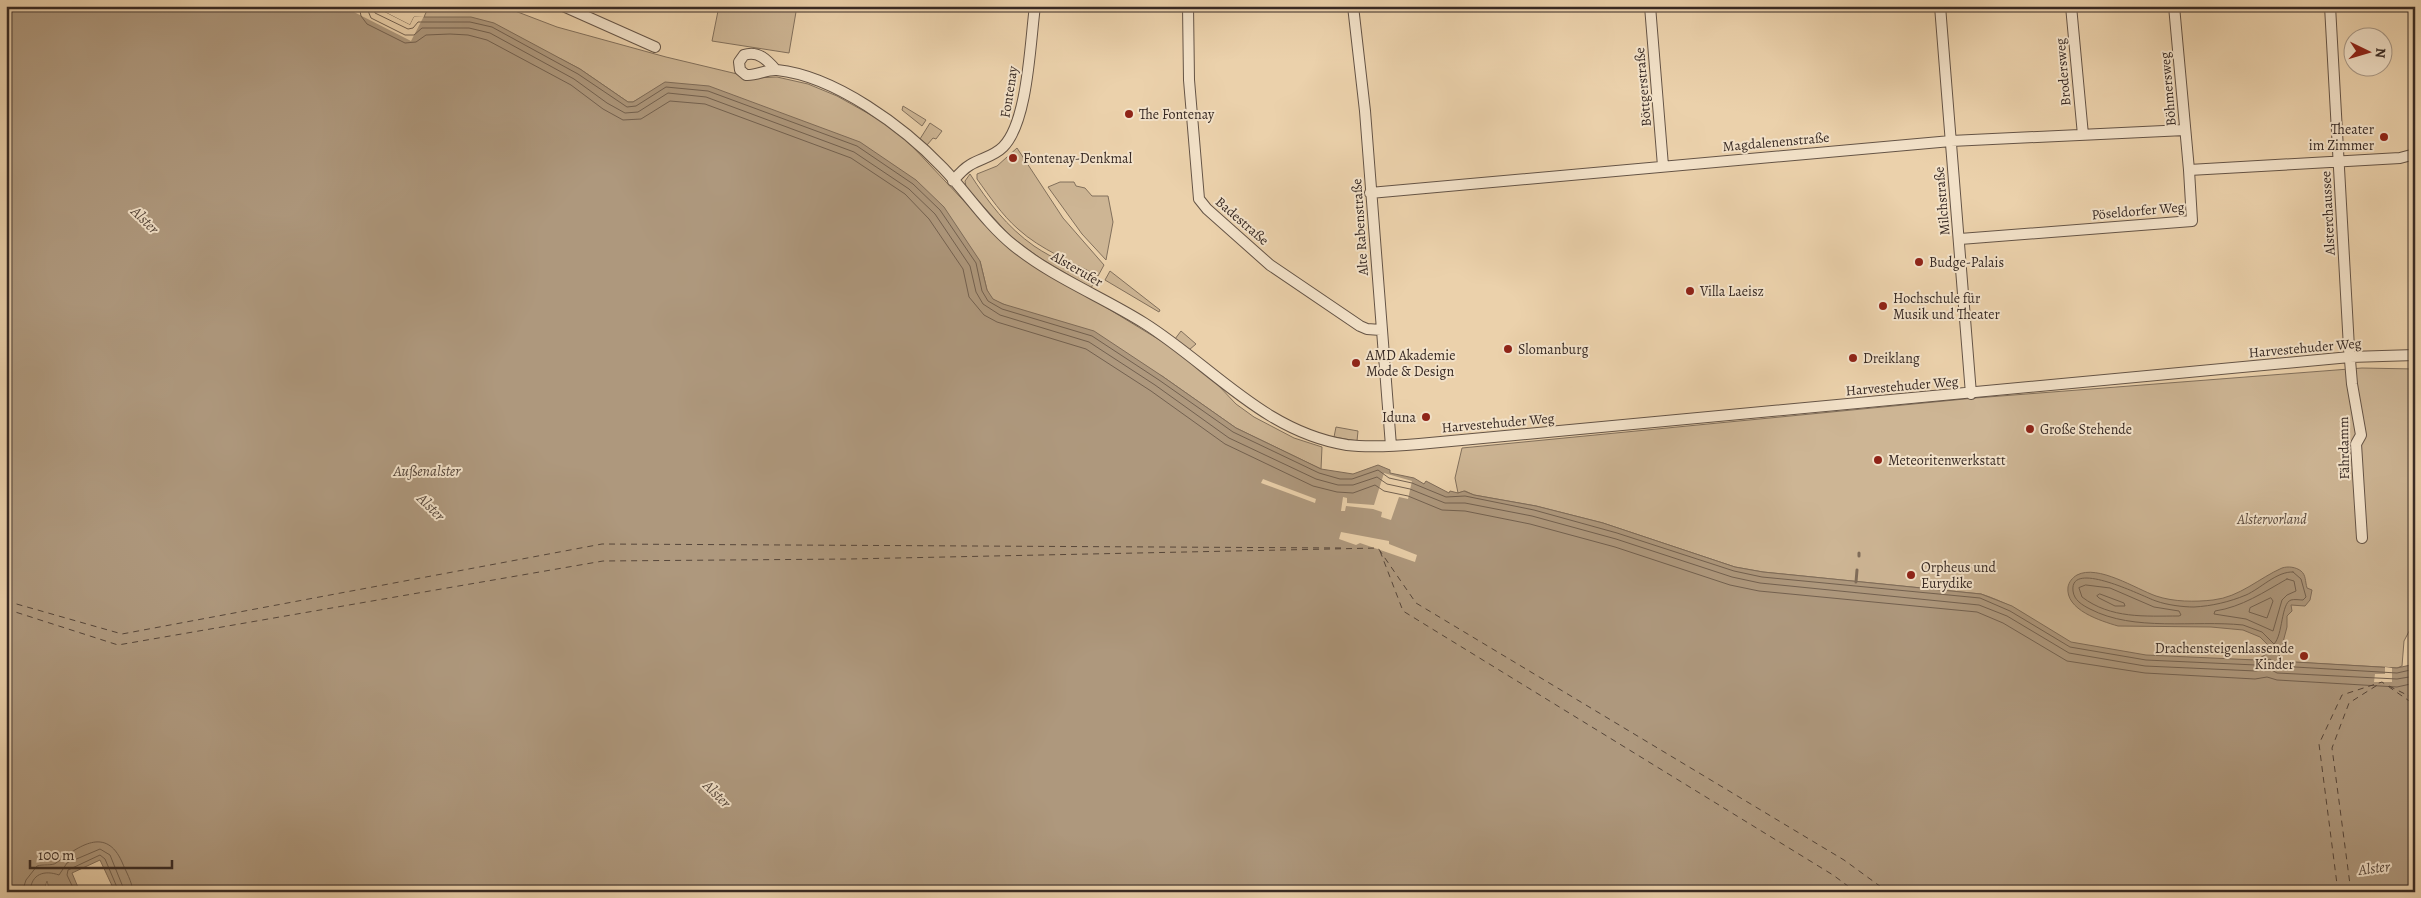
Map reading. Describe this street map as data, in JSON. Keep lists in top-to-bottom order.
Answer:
{
  "streets": {
    "street": [
      "Brodersweg",
      "Böttgerstraße",
      "Böhmersweg",
      "Fontenay",
      "Magdalenenstraße",
      "Milchstraße",
      "Pöseldorfer Weg",
      "Alsterchaussee",
      "Badestraße",
      "Alte Rabenstraße",
      "Alsterufer",
      "Harvestehuder Weg",
      "Fährdamm"
    ]
  },
  "crossings": [
    ["Brodersweg", "Magdalenenstraße"],
    ["Böttgerstraße", "Magdalenenstraße"],
    ["Böhmersweg", "Magdalenenstraße"],
    ["Böhmersweg", "Pöseldorfer Weg"],
    ["Fontenay", "Alsterufer"],
    ["Magdalenenstraße", "Milchstraße"],
    ["Magdalenenstraße", "Alte Rabenstraße"],
    ["Milchstraße", "Pöseldorfer Weg"],
    ["Milchstraße", "Harvestehuder Weg"],
    ["Alsterchaussee", "Harvestehuder Weg"],
    ["Alsterchaussee", "Fährdamm"],
    ["Badestraße", "Alte Rabenstraße"],
    ["Alte Rabenstraße", "Alsterufer"],
    ["Alte Rabenstraße", "Harvestehuder Weg"],
    ["Alsterufer", "Harvestehuder Weg"],
    ["Harvestehuder Weg", "Fährdamm"]
  ],
  "water": ["Alster", "Außenalster"],
  "parks": ["Alstervorland"],
  "places": [
    "The Fontenay",
    "Theater im Zimmer",
    "Fontenay-Denkmal",
    "Budge-Palais",
    "Villa Laeisz",
    "Hochschule für Musik und Theater",
    "Slomanburg",
    "Dreiklang",
    "AMD Akademie Mode & Design",
    "Iduna",
    "Große Stehende",
    "Meteoritenwerkstatt",
    "Orpheus und Eurydike",
    "Drachensteigenlassende Kinder"
  ],
  "scale_bar": "100 m",
  "north": "right"
}
